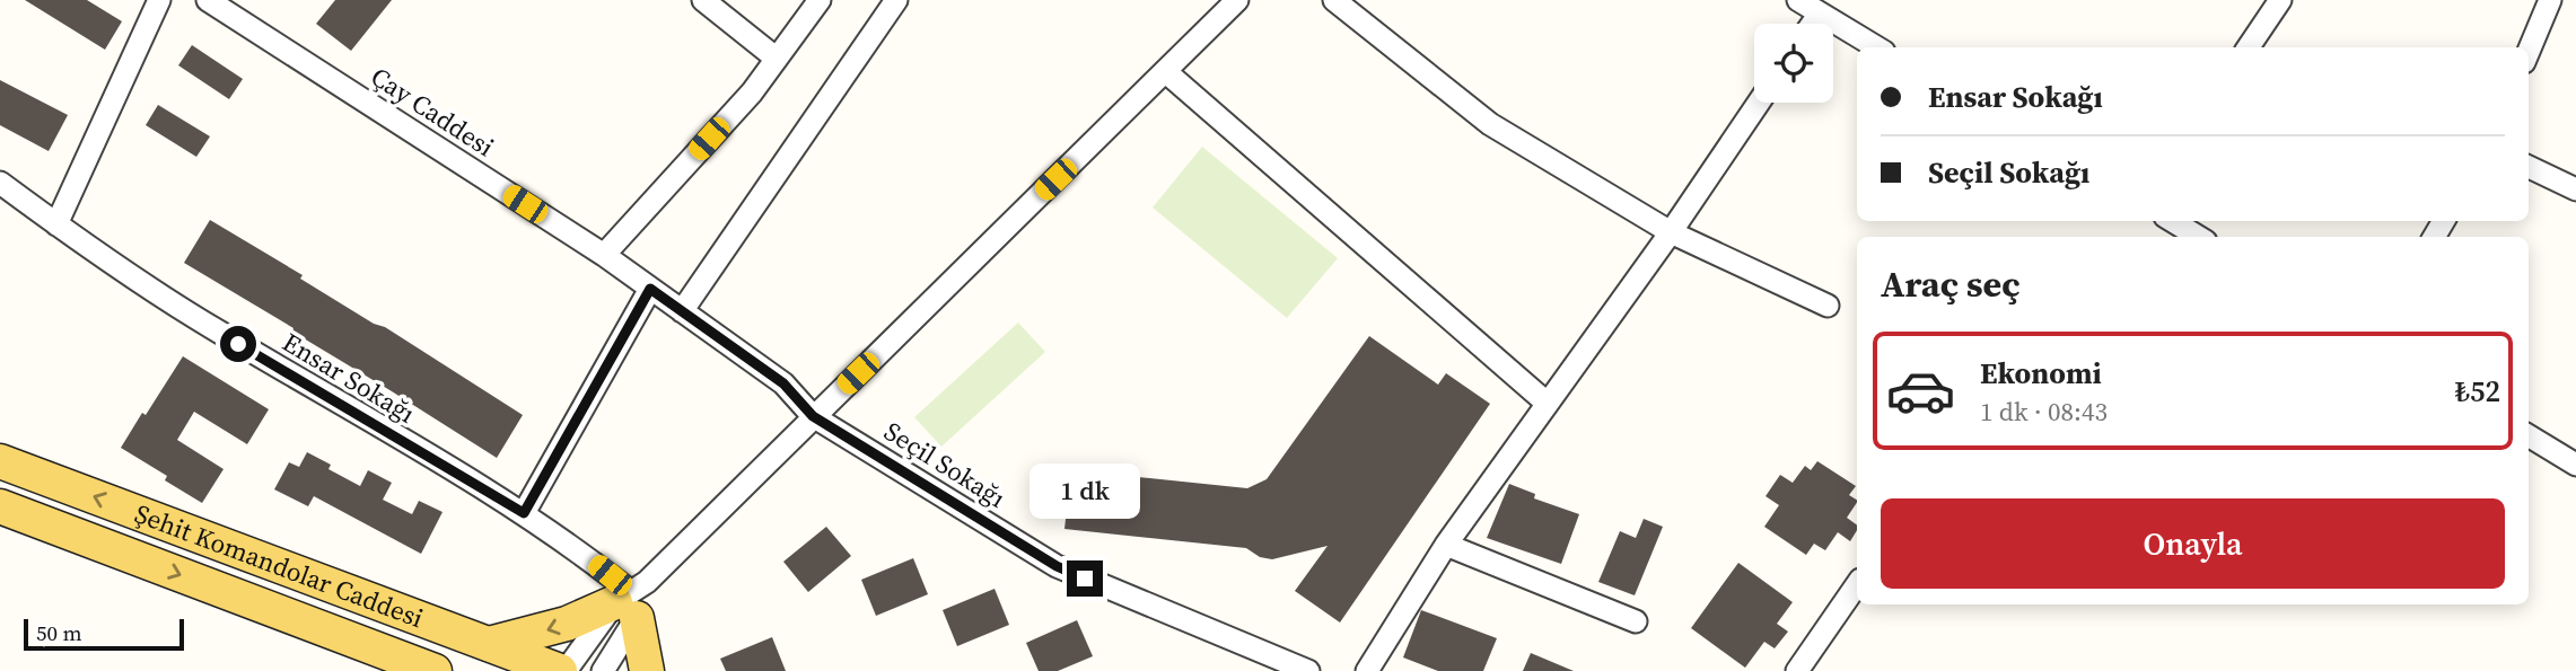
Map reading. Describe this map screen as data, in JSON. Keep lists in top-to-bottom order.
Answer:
{
  "streets": {
    "main road": ["Şehit Komandolar Caddesi"],
    "street": ["Çay Caddesi", "Ensar Sokağı", "Seçil Sokağı"]
  },
  "crossings": [
    ["Çay Caddesi", "Seçil Sokağı"]
  ],
  "scale_bar": "50 m",
  "page": {
    "banner": ["Ensar Sokağı", "Seçil Sokağı"],
    "heading": "Araç seç",
    "list": [
      {
        "name": "Ekonomi",
        "note": "1 dk · 08:43",
        "value": "₺52"
      }
    ],
    "bubble": "1 dk",
    "buttons": "Onayla",
    "scale": "50 m"
  }
}
